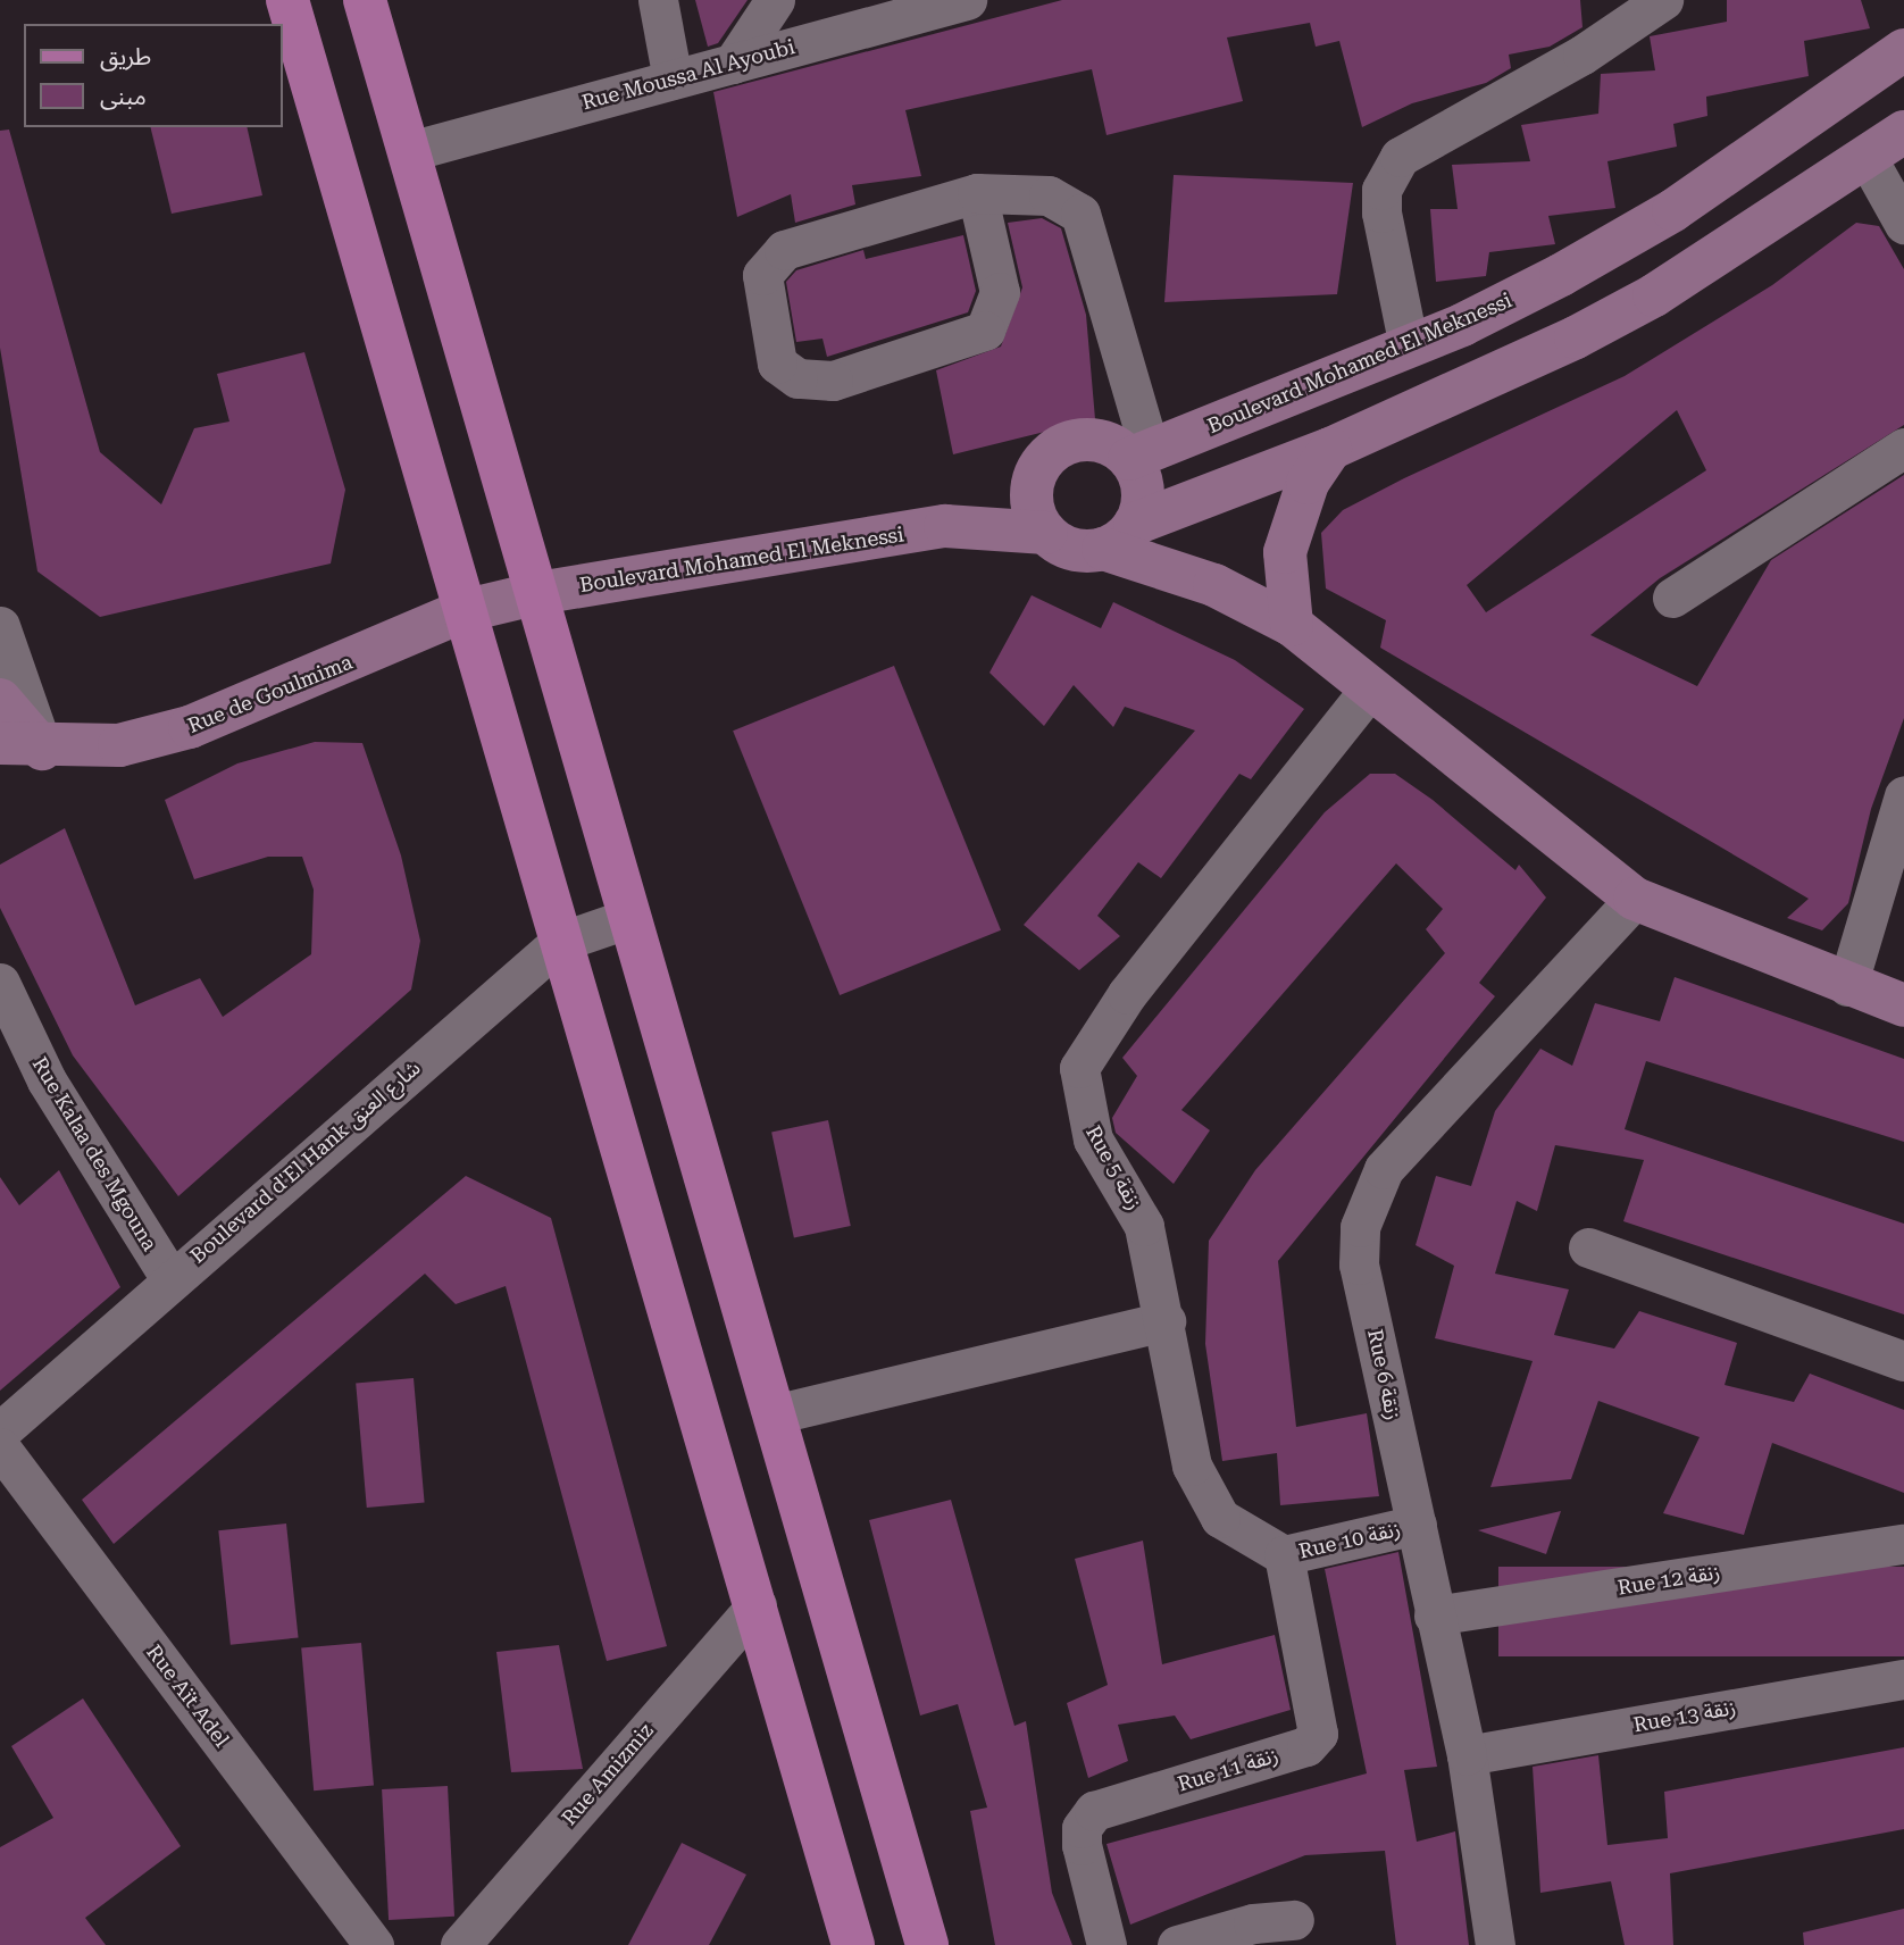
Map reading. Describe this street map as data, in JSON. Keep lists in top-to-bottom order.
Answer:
{
  "streets": {
    "main road": ["Boulevard Mohamed El Meknessi", "Rue de Goulmima"],
    "street": [
      "Rue Moussa Al Ayoubi",
      "Rue Kalaa des Mgouna",
      "Boulevard d'El Hank شارع العنق",
      "Rue 5 زنقة",
      "Rue 6 زنقة",
      "Rue 10 زنقة",
      "Rue 12 زنقة",
      "Rue Aït Adel",
      "Rue 13 زنقة",
      "Rue 11 زنقة",
      "Rue Amizmiz"
    ]
  },
  "crossings": [
    ["Boulevard Mohamed El Meknessi", "Rue de Goulmima"],
    ["Rue Kalaa des Mgouna", "Boulevard d'El Hank شارع العنق"],
    ["Rue 5 زنقة", "Rue 10 زنقة"],
    ["Rue 5 زنقة", "Rue 11 زنقة"],
    ["Rue 6 زنقة", "Rue 10 زنقة"],
    ["Rue 6 زنقة", "Rue 12 زنقة"],
    ["Rue 6 زنقة", "Rue 13 زنقة"],
    ["Rue 10 زنقة", "Rue 11 زنقة"]
  ],
  "legend": ["طريق", "مبنى"]
}
